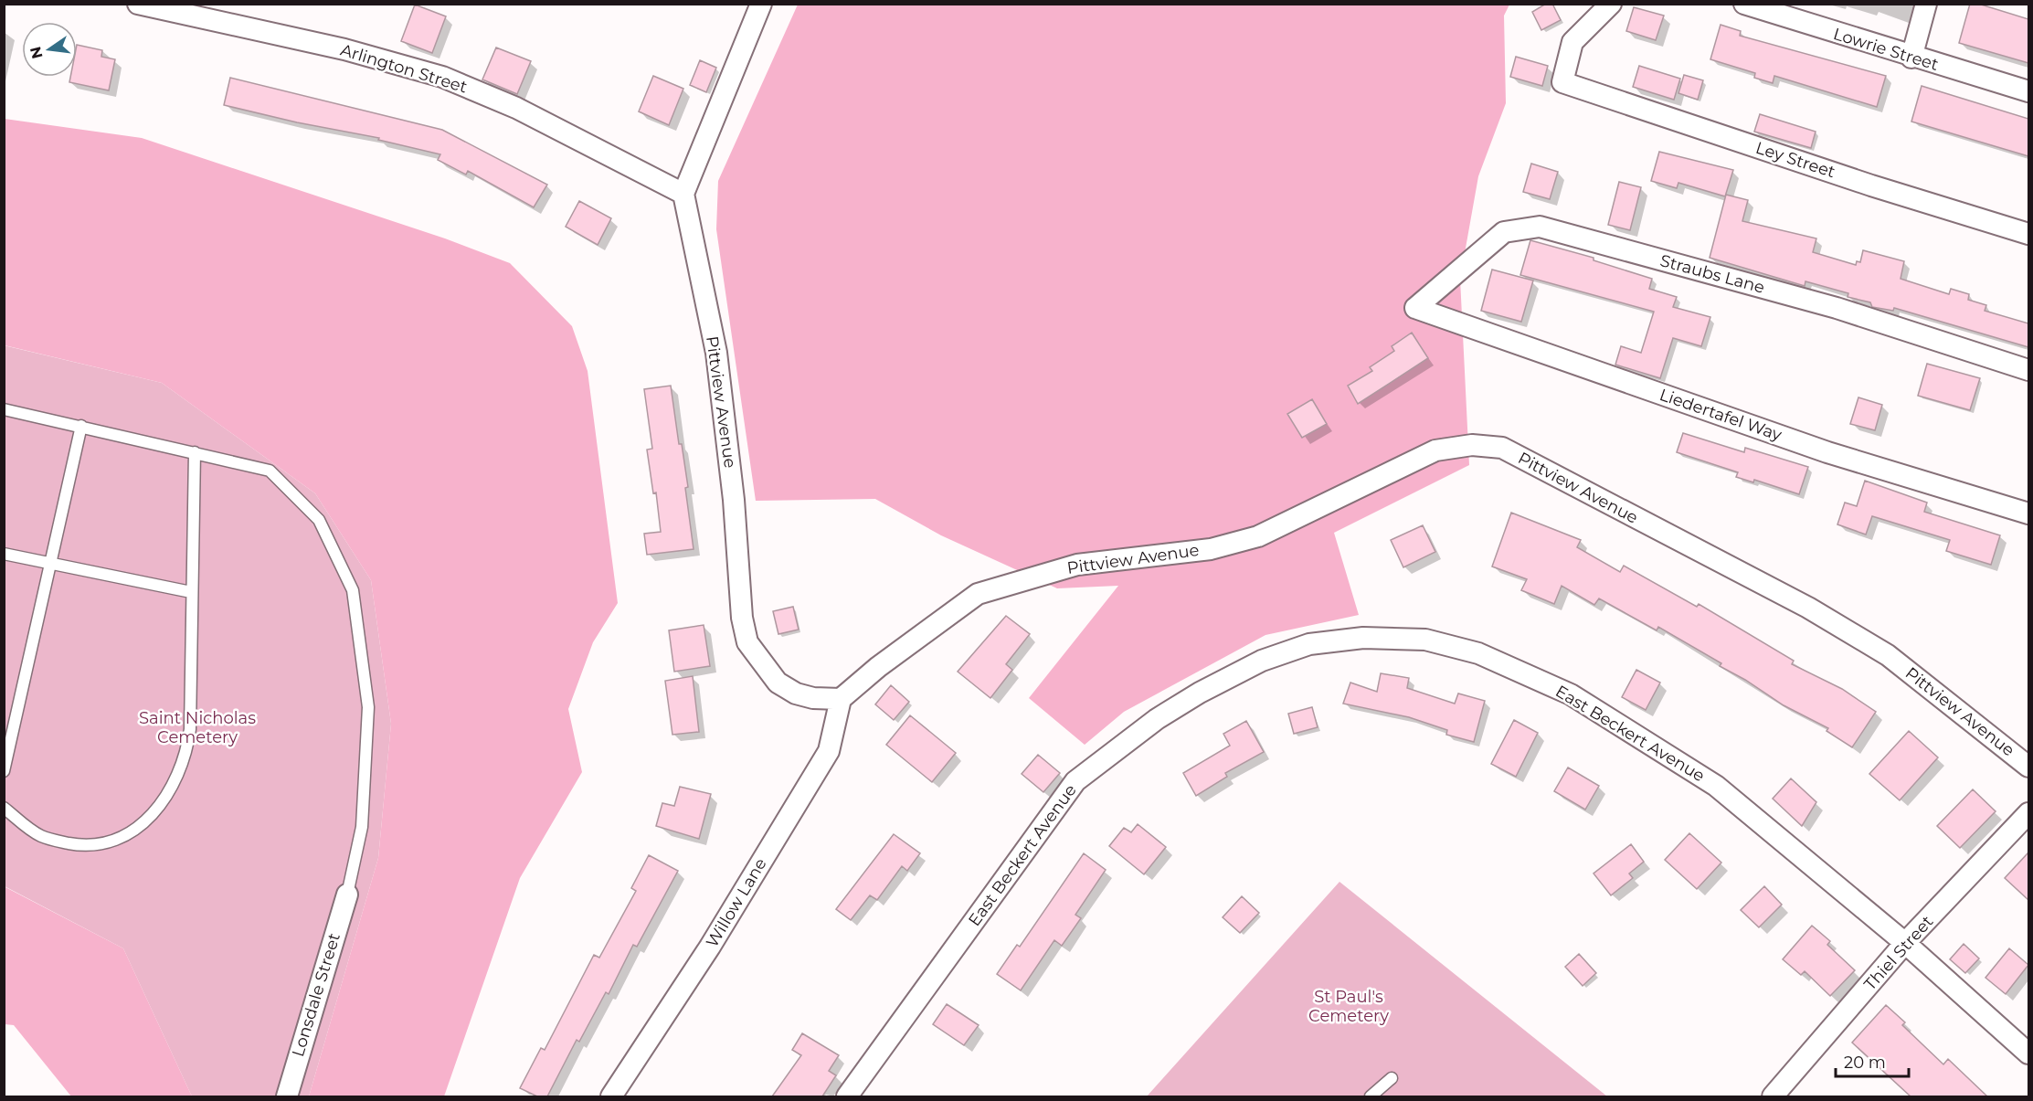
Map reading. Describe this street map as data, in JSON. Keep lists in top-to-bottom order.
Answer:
{
  "streets": {
    "street": [
      "Lowrie Street",
      "Arlington Street",
      "Ley Street",
      "Straubs Lane",
      "Pittview Avenue",
      "Liedertafel Way",
      "East Beckert Avenue",
      "Willow Lane",
      "Thiel Street",
      "Lonsdale Street"
    ]
  },
  "crossings": [
    ["Arlington Street", "Pittview Avenue"],
    ["Straubs Lane", "Liedertafel Way"],
    ["Pittview Avenue", "Willow Lane"],
    ["East Beckert Avenue", "Thiel Street"]
  ],
  "parks": ["Saint Nicholas Cemetery", "St Paul's Cemetery"],
  "scale_bar": "20 m",
  "north": "left"
}
